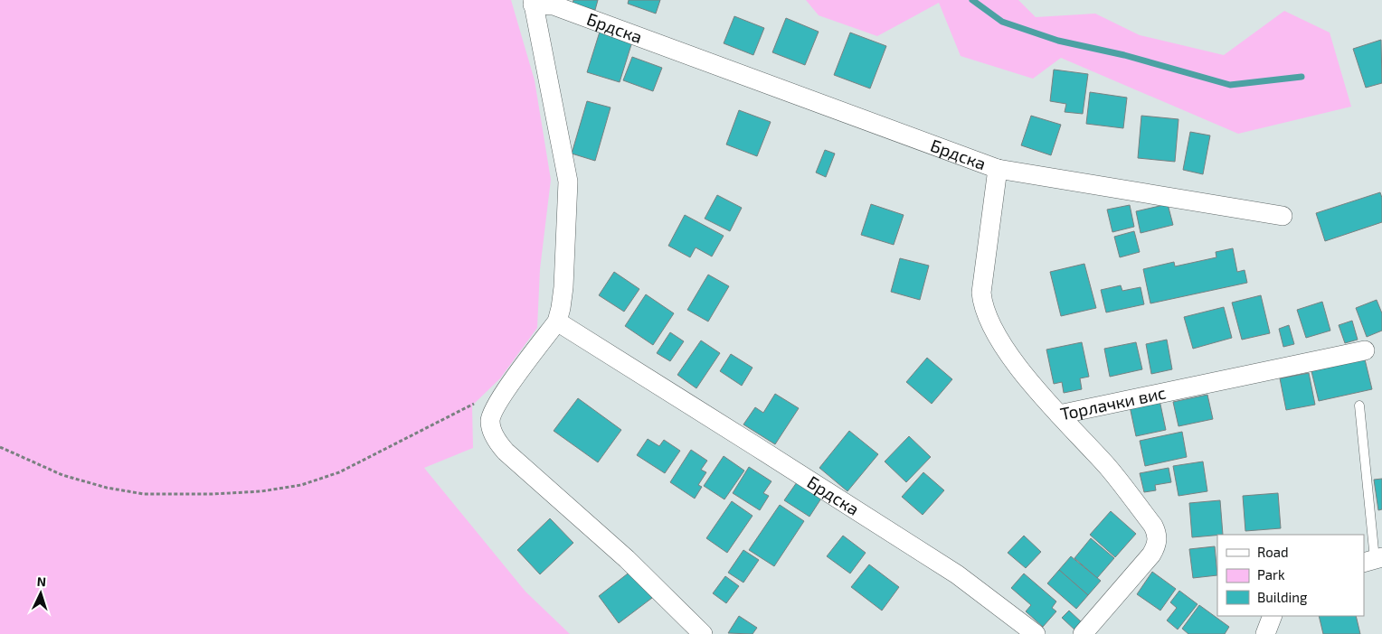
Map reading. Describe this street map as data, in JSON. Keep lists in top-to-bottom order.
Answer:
{
  "streets": {
    "street": ["Брдска", "Торлачки вис"]
  },
  "crossings": [
    ["Брдска", "Торлачки вис"]
  ],
  "legend": ["Road", "Park", "Building"],
  "north": "top"
}
